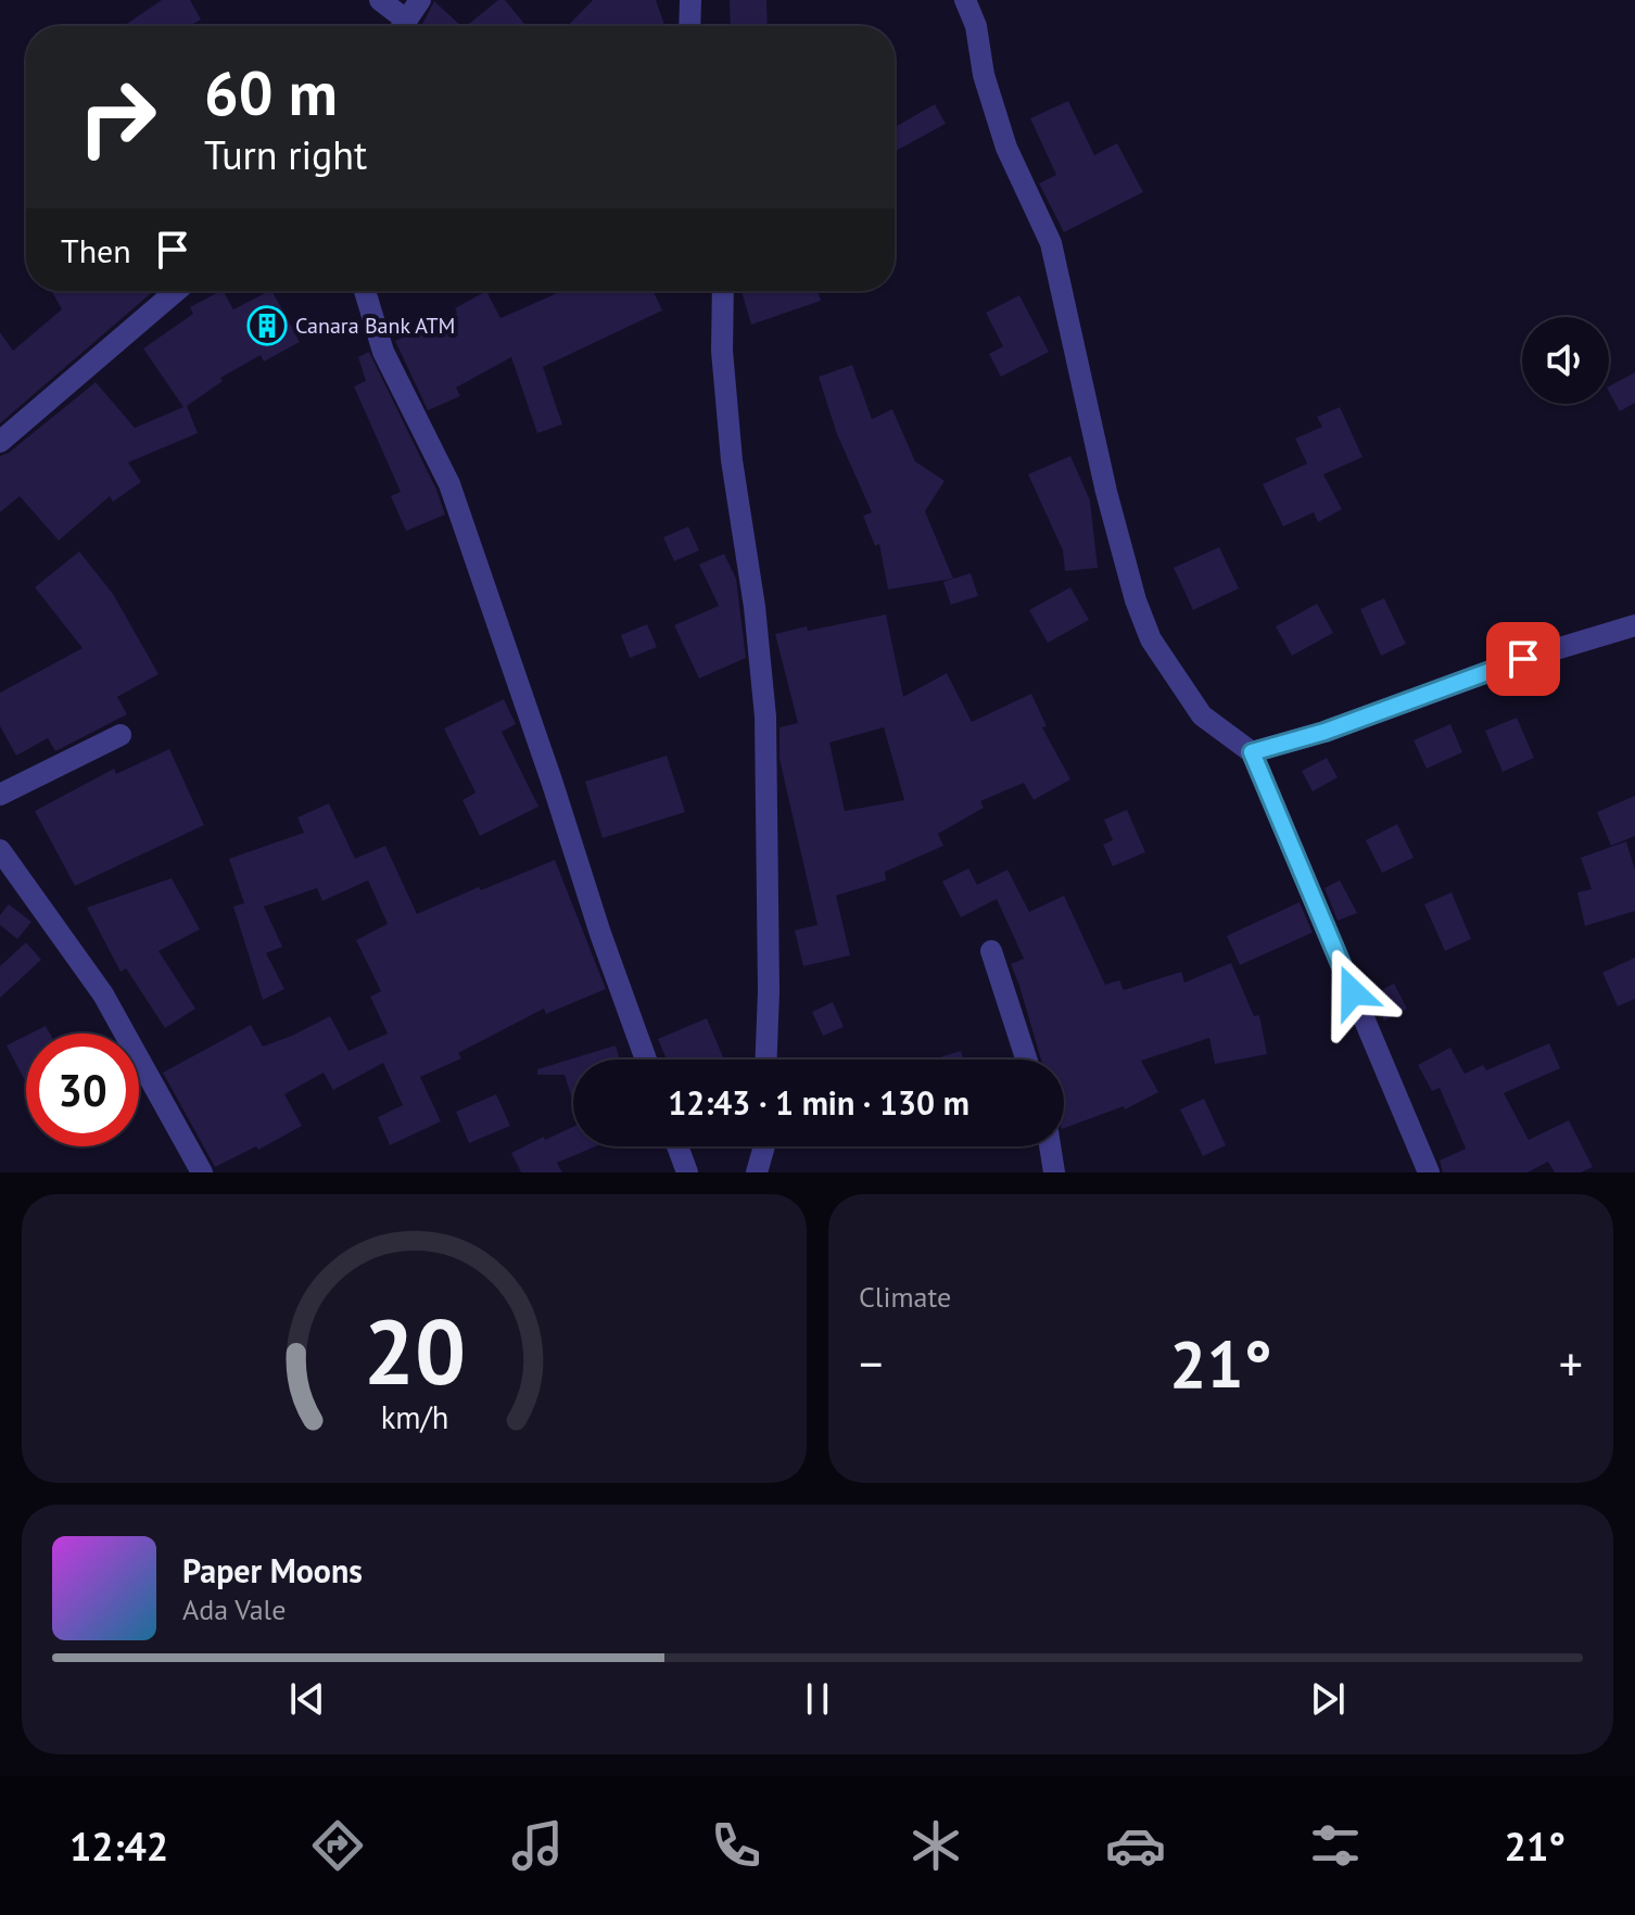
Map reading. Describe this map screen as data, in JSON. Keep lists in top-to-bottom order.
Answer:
{
  "places": {
    "building": ["Canara Bank ATM"]
  },
  "page": {
    "turn": ["60 m", "Turn right"],
    "then": "Then",
    "limit": "30",
    "trip": "12:43 · 1 min · 130 m",
    "tile": "Climate",
    "heat": ["−", "21°", "+"],
    "song": ["Paper Moons", "Ada Vale"],
    "tabs": ["12:42", "21°"],
    "gauge": ["20", "km/h"]
  }
}
